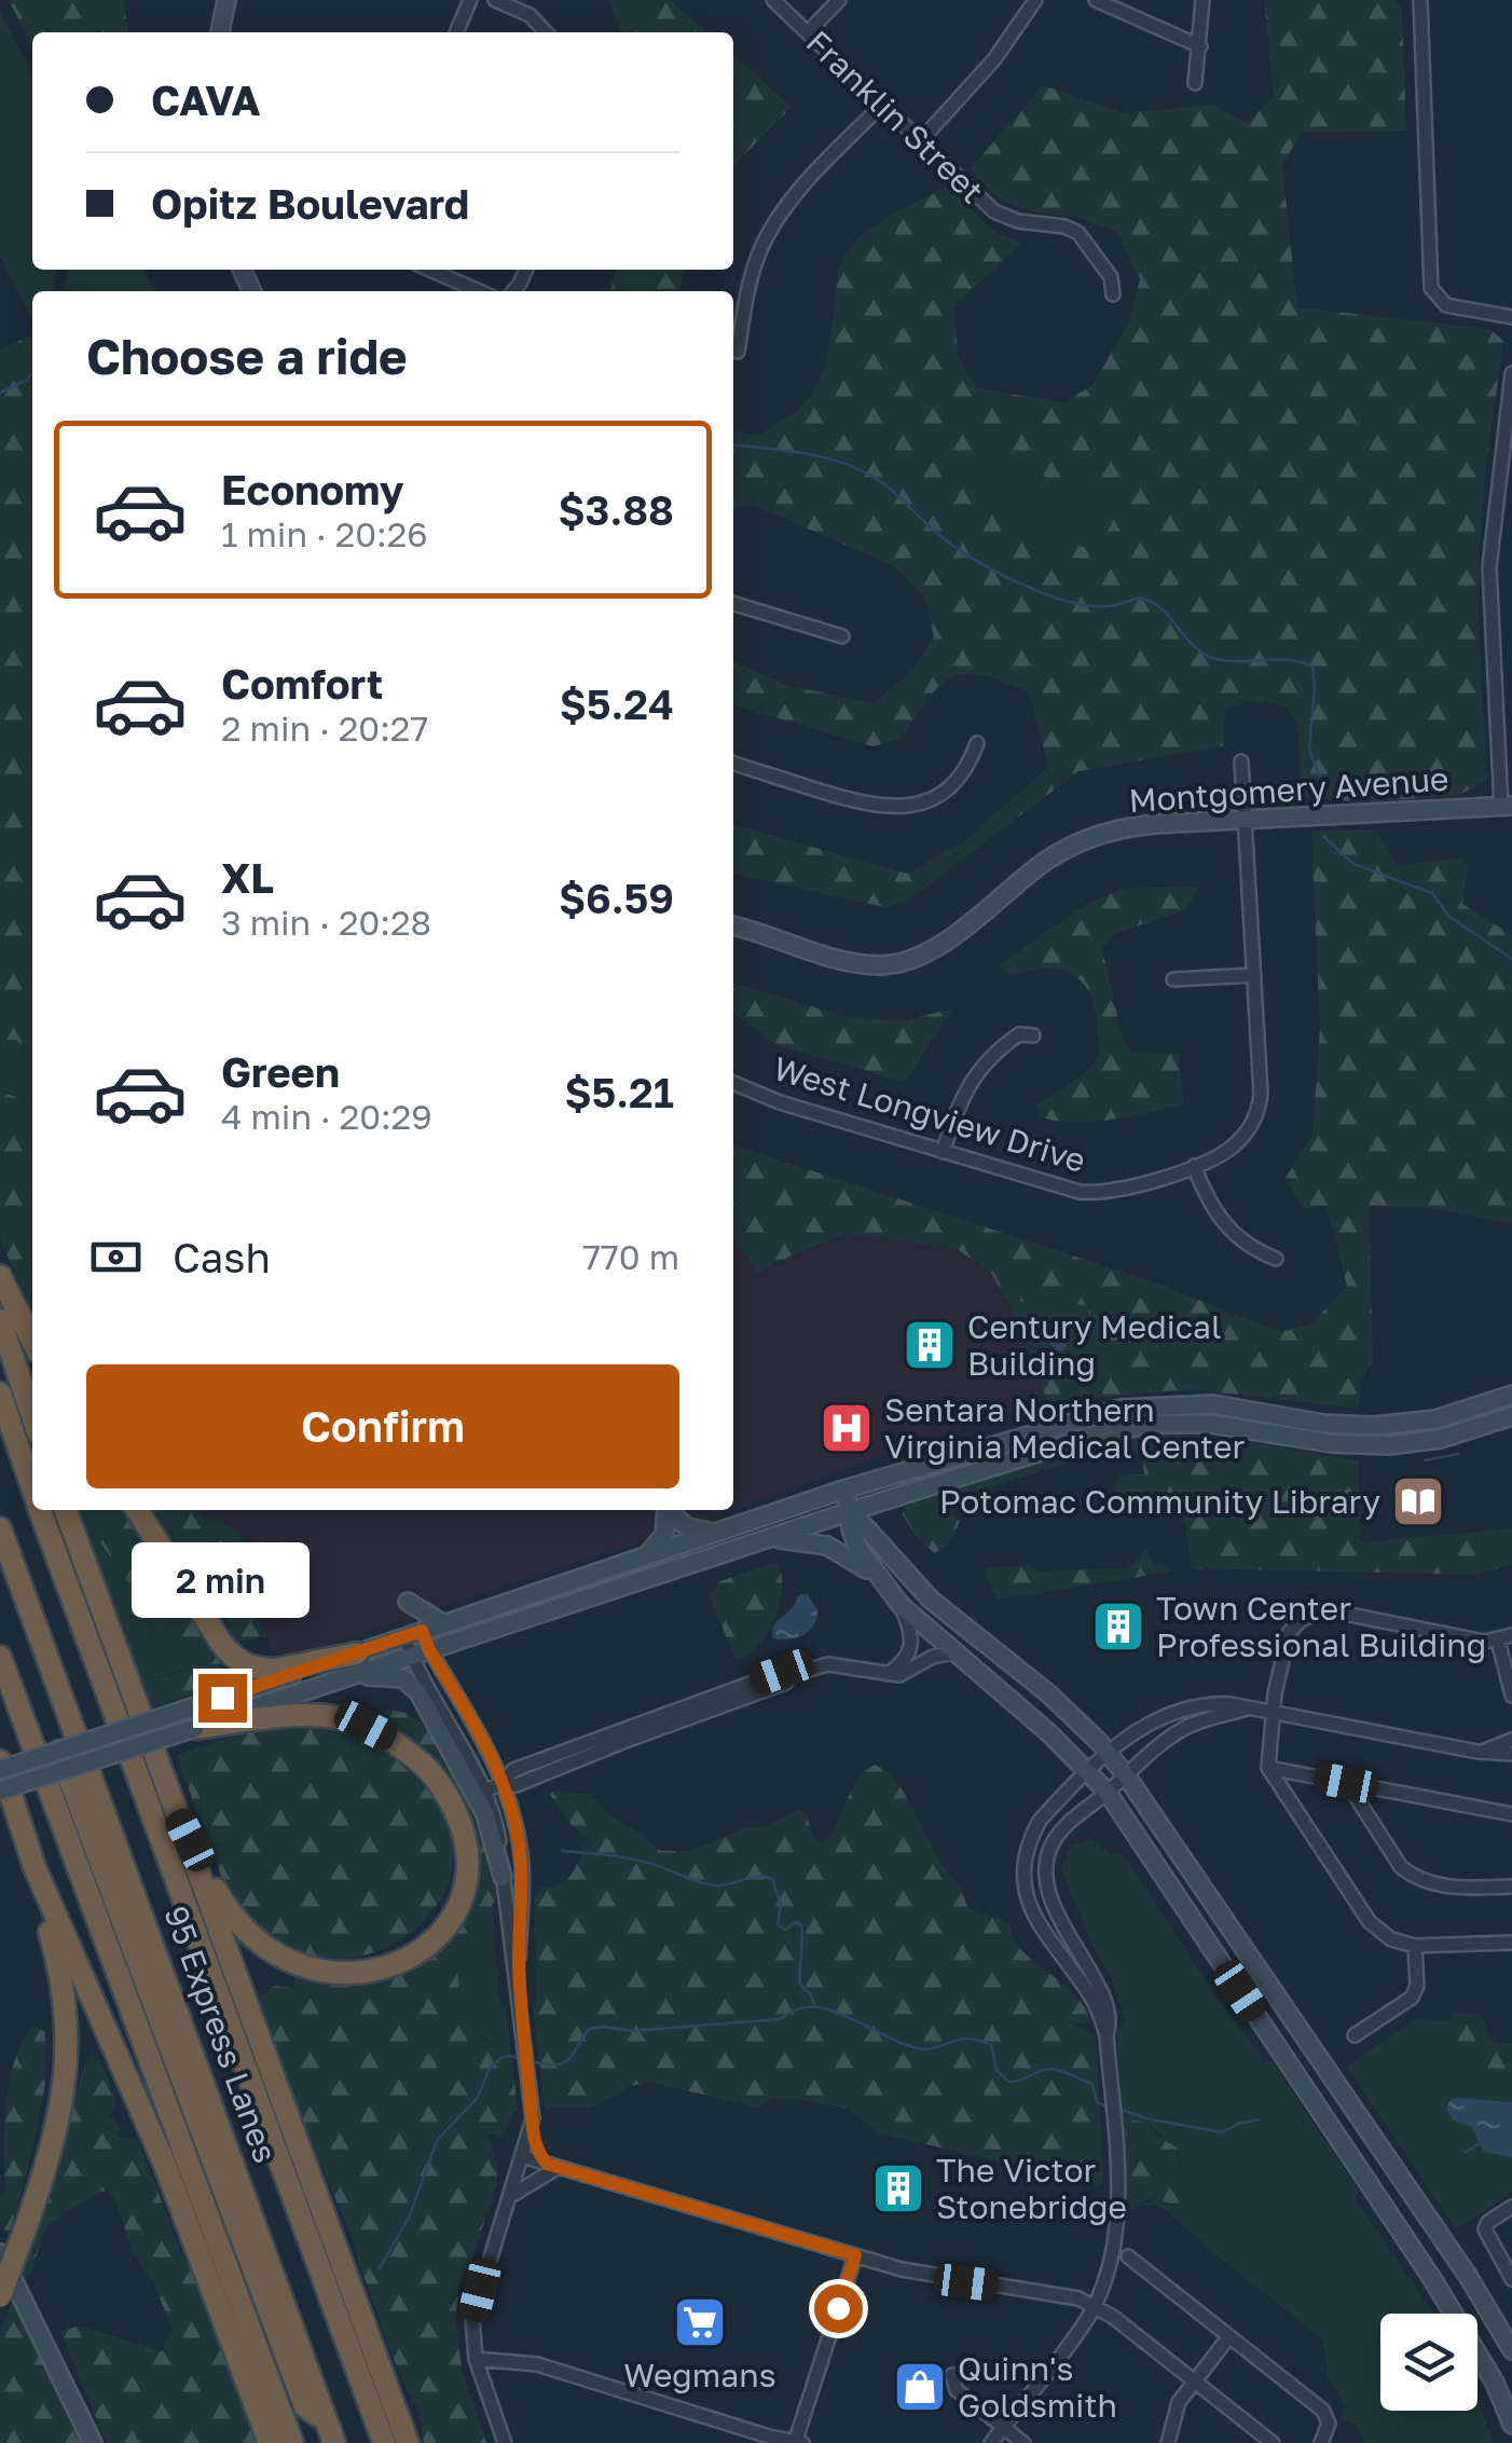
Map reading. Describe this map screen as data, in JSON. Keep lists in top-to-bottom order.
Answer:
{
  "streets": {
    "highway": ["95 Express Lanes"],
    "main road": ["Montgomery Avenue"],
    "street": ["Franklin Street", "West Longview Drive"]
  },
  "crossings": [
    ["Montgomery Avenue", "West Longview Drive"]
  ],
  "places": {
    "building": ["Century Medical Building", "Town Center Professional Building", "The Victor Stonebridge"],
    "hospital": ["Sentara Northern Virginia Medical Center"],
    "library": ["Potomac Community Library"],
    "supermarket": ["Wegmans"],
    "shop": ["Quinn's Goldsmith"]
  },
  "page": {
    "banner": ["CAVA", "Opitz Boulevard"],
    "heading": "Choose a ride",
    "list": [
      {
        "name": "Economy",
        "note": "1 min · 20:26",
        "value": "$3.88"
      },
      {
        "name": "Comfort",
        "note": "2 min · 20:27",
        "value": "$5.24"
      },
      {
        "name": "XL",
        "note": "3 min · 20:28",
        "value": "$6.59"
      },
      {
        "name": "Green",
        "note": "4 min · 20:29",
        "value": "$5.21"
      }
    ],
    "pay": ["Cash", "770 m"],
    "buttons": "Confirm",
    "bubble": "2 min"
  }
}
